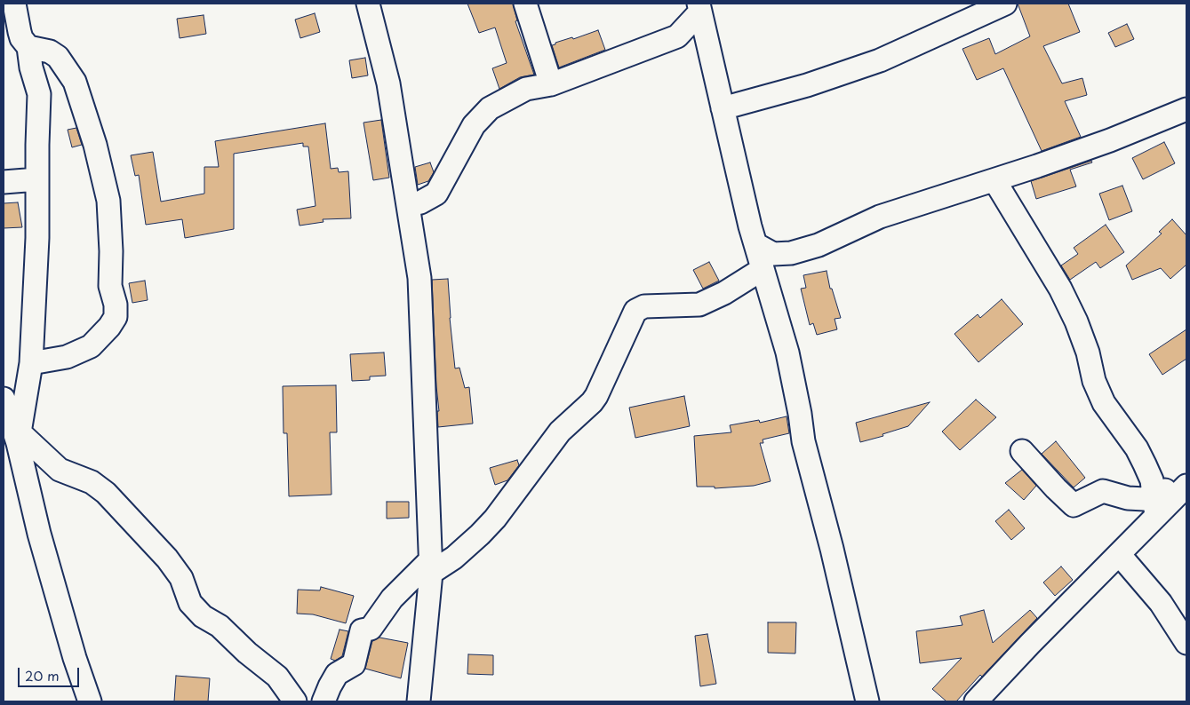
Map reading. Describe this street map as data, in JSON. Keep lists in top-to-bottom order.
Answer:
{
  "scale_bar": "20 m"
}
